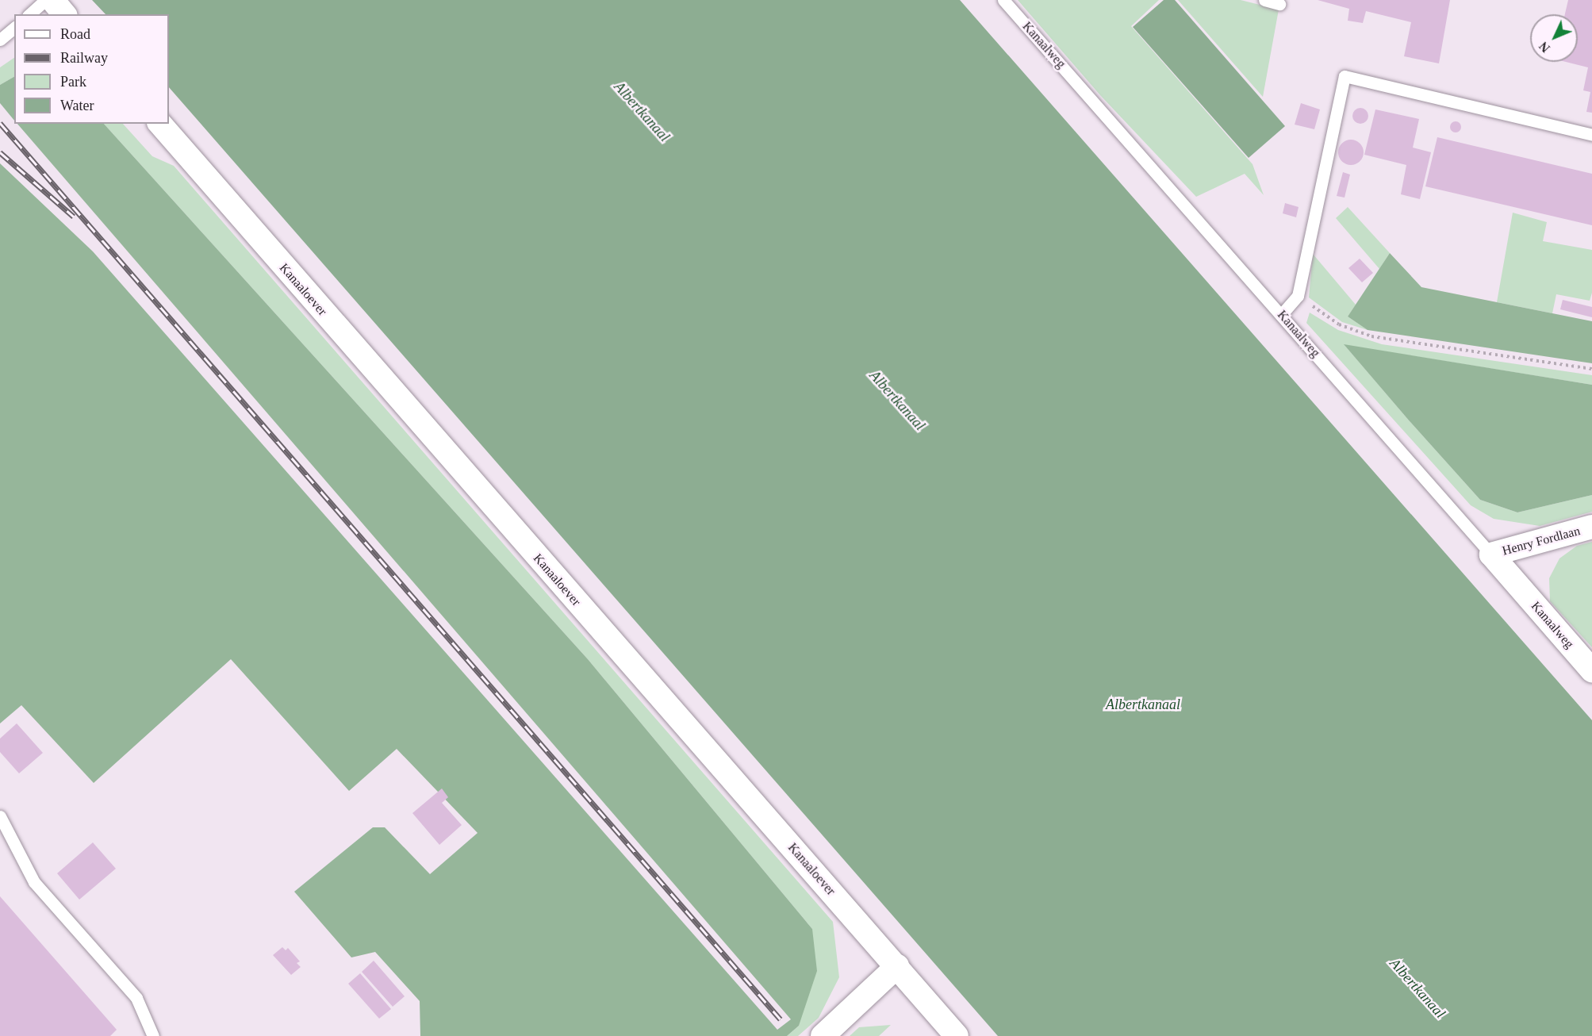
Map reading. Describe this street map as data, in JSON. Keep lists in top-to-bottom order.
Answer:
{
  "streets": {
    "street": ["Kanaalweg", "Kanaaloever", "Henry Fordlaan"]
  },
  "crossings": [
    ["Kanaalweg", "Henry Fordlaan"]
  ],
  "water": ["Albertkanaal"],
  "legend": [
    "Road",
    "Railway",
    "Park",
    "Water"
  ],
  "north": "bottom left"
}
